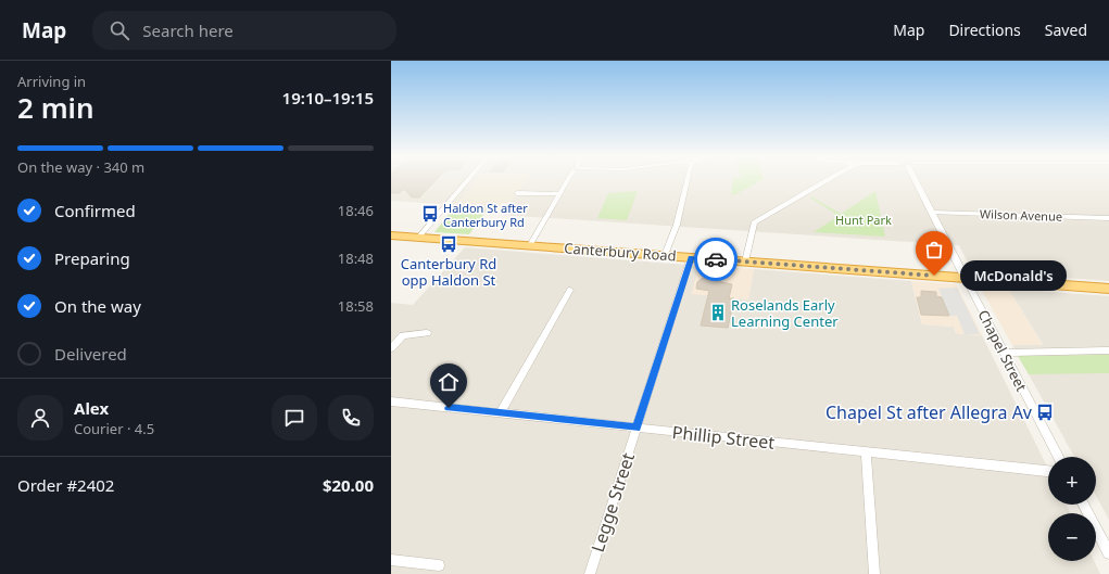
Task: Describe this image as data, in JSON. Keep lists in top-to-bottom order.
{
  "streets": {
    "highway": ["Canterbury Road"],
    "street": [
      "Wilson Avenue",
      "Chapel Street",
      "Phillip Street",
      "Legge Street"
    ]
  },
  "crossings": [
    ["Wilson Avenue", "Chapel Street"],
    ["Canterbury Road", "Chapel Street"],
    ["Canterbury Road", "Legge Street"],
    ["Phillip Street", "Legge Street"]
  ],
  "parks": ["Hunt Park"],
  "places": {
    "bus stop": ["Haldon St after Canterbury Rd", "Canterbury Rd opp Haldon St", "Chapel St after Allegra Av"],
    "other": ["McDonald's"],
    "building": ["Roselands Early Learning Center"]
  },
  "page": {
    "header": "Map",
    "search": "Search here",
    "nav": ["Map", "Directions", "Saved"],
    "heading": ["2 min", "Arriving in", "19:10–19:15"],
    "panel": [
      "Alex",
      "Courier · 4.5",
      "Order #2402",
      "$20.00"
    ],
    "bar": "On the way · 340 m",
    "list": [
      ["Confirmed", "18:46"],
      ["Preparing", "18:48"],
      ["On the way", "18:58"],
      "Delivered"
    ],
    "bubble": "McDonald's",
    "map_buttons": ["+", "−"]
  }
}
